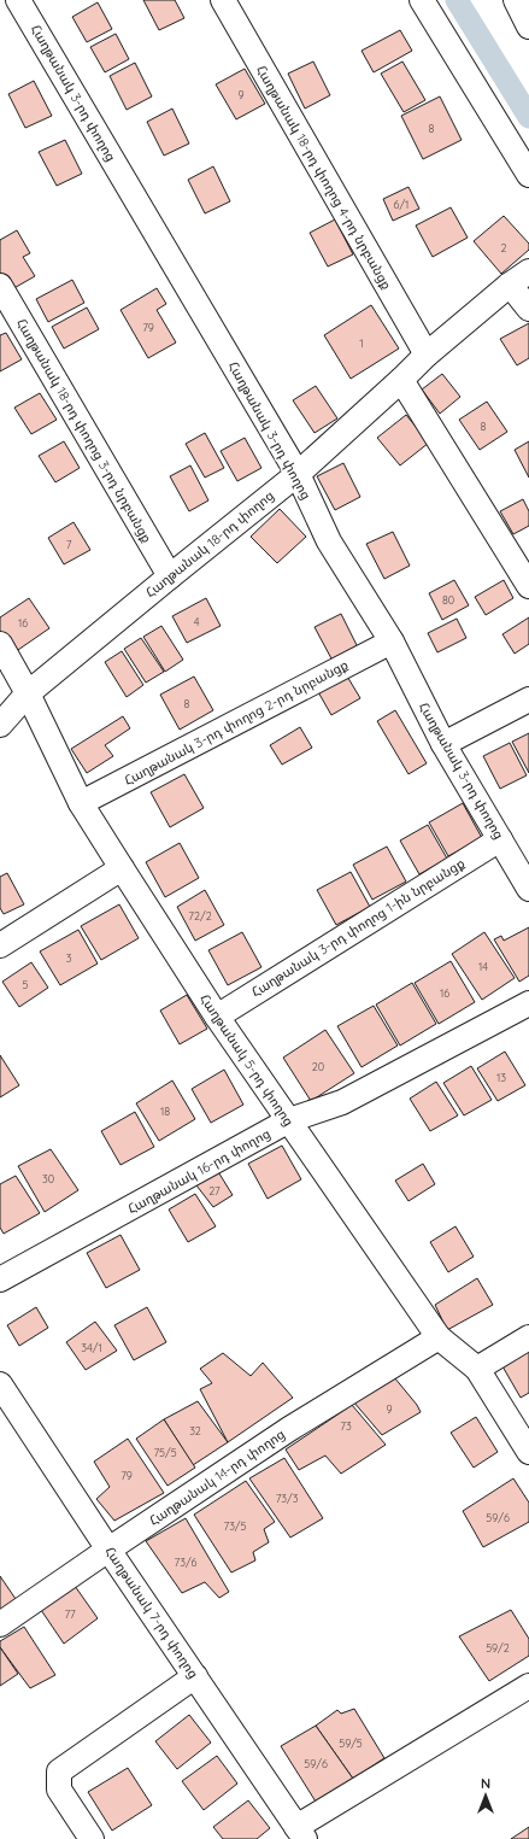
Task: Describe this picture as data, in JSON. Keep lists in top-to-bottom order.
{
  "streets": {
    "street": [
      "Հաղթանակ 3-րդ փողոց",
      "Հաղթանակ 18-րդ փողոց 4-րդ նրբանցք",
      "Հաղթանակ 18-րդ փողոց 3-րդ նրբանցք",
      "Հաղթանակ 18-րդ փողոց",
      "Հաղթանակ 3-րդ փողոց 2-րդ նրբանցք",
      "Հաղթանակ 3-րդ փողոց 1-ին նրբանցք",
      "Հաղթանակ 5-րդ փողոց",
      "Հաղթանակ 16-րդ փողոց",
      "Հաղթանակ 14-րդ փողոց",
      "Հաղթանակ 7-րդ փողոց"
    ]
  },
  "crossings": [
    ["Հաղթանակ 3-րդ փողոց", "Հաղթանակ 18-րդ փողոց"],
    ["Հաղթանակ 3-րդ փողոց", "Հաղթանակ 3-րդ փողոց 2-րդ նրբանցք"],
    ["Հաղթանակ 3-րդ փողոց", "Հաղթանակ 3-րդ փողոց 1-ին նրբանցք"],
    ["Հաղթանակ 18-րդ փողոց 4-րդ նրբանցք", "Հաղթանակ 18-րդ փողոց"],
    ["Հաղթանակ 18-րդ փողոց 3-րդ նրբանցք", "Հաղթանակ 18-րդ փողոց"],
    ["Հաղթանակ 18-րդ փողոց", "Հաղթանակ 5-րդ փողոց"],
    ["Հաղթանակ 3-րդ փողոց 2-րդ նրբանցք", "Հաղթանակ 5-րդ փողոց"],
    ["Հաղթանակ 3-րդ փողոց 1-ին նրբանցք", "Հաղթանակ 5-րդ փողոց"],
    ["Հաղթանակ 5-րդ փողոց", "Հաղթանակ 16-րդ փողոց"],
    ["Հաղթանակ 5-րդ փողոց", "Հաղթանակ 14-րդ փողոց"],
    ["Հաղթանակ 14-րդ փողոց", "Հաղթանակ 7-րդ փողոց"]
  ],
  "house_numbers": [
    "9",
    "8",
    "6/1",
    "2",
    "79",
    "1",
    "8",
    "7",
    "80",
    "4",
    "16",
    "8",
    "72/2",
    "3",
    "14",
    "5",
    "16",
    "20",
    "13",
    "18",
    "30",
    "27",
    "34/1",
    "9",
    "73",
    "32",
    "75/5",
    "79",
    "73/3",
    "59/6",
    "73/5",
    "73/6",
    "77",
    "59/2",
    "59/5",
    "59/6"
  ],
  "north": "top"
}
